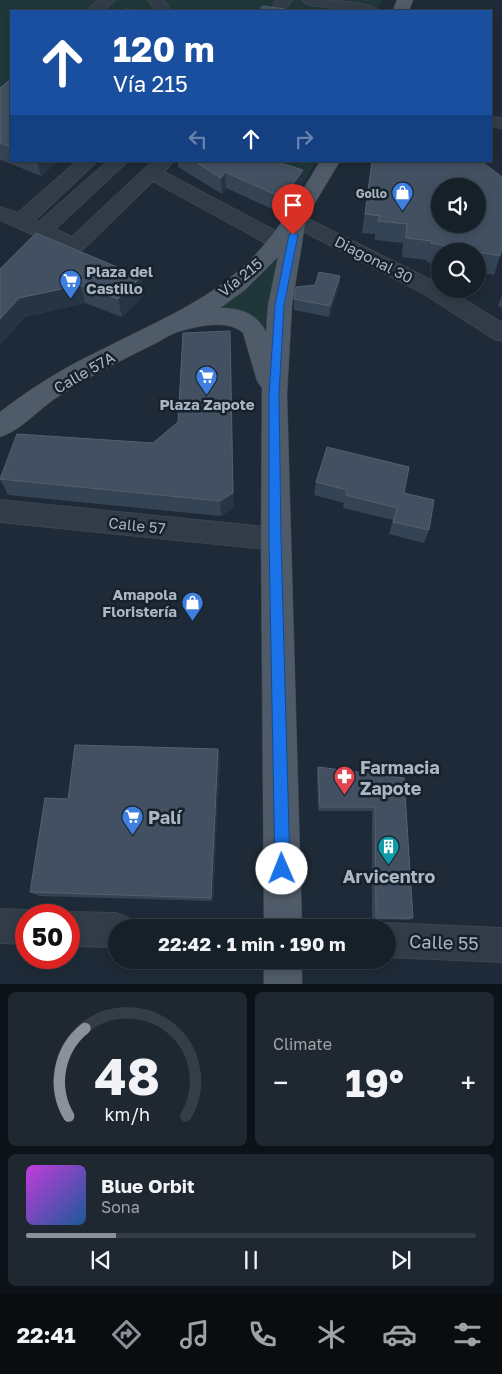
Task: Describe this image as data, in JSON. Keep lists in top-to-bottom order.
{
  "streets": {
    "main road": ["Vía 215", "Calle 57A"],
    "street": ["Diagonal 30", "Calle 57", "Calle 55"]
  },
  "crossings": [
    ["Diagonal 30", "Vía 215"],
    ["Vía 215", "Calle 57A"]
  ],
  "places": {
    "shop": ["Gollo", "Amapola Floristería"],
    "supermarket": ["Plaza del Castillo", "Plaza Zapote", "Palí"],
    "pharmacy": ["Farmacia Zapote"],
    "building": ["Arvicentro"]
  },
  "page": {
    "turn": ["120 m", "Vía 215"],
    "limit": "50",
    "trip": "22:42 · 1 min · 190 m",
    "tile": "Climate",
    "heat": ["−", "19°", "+"],
    "song": ["Blue Orbit", "Sona"],
    "tabs": "22:41",
    "gauge": ["48", "km/h"]
  }
}
